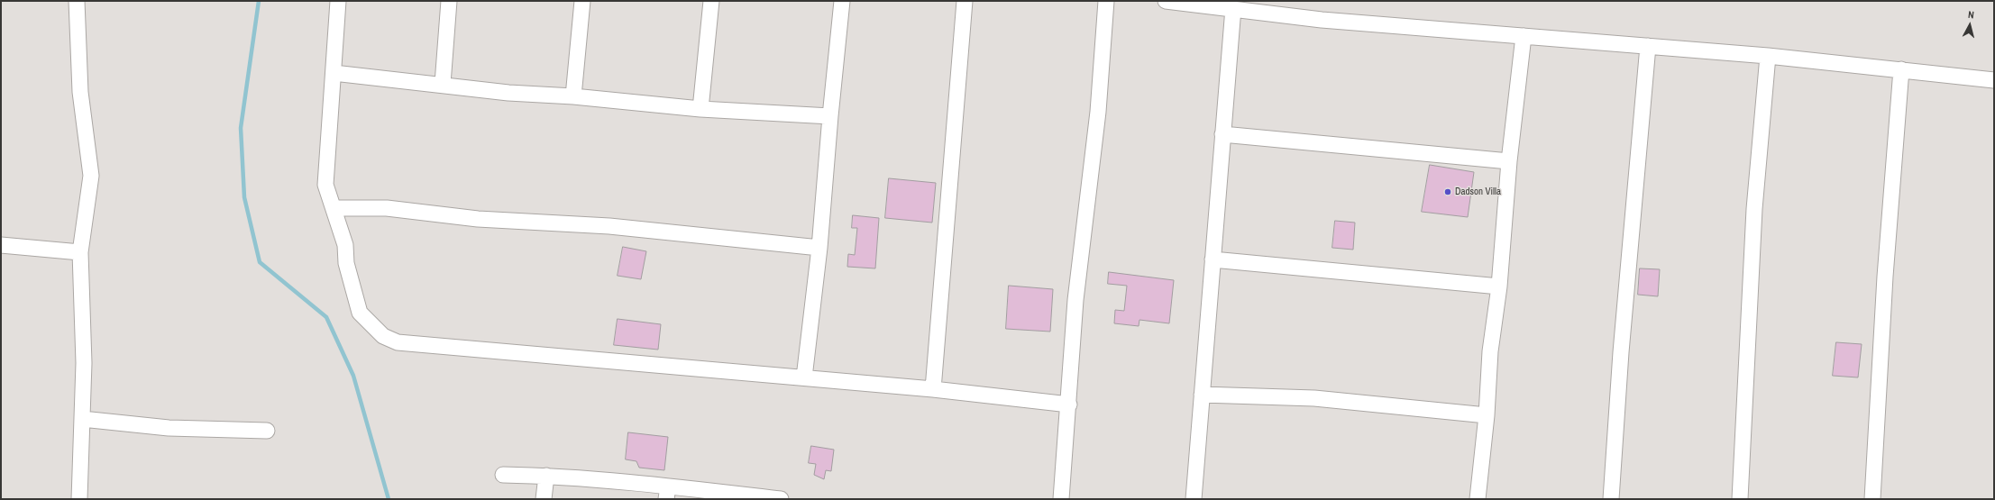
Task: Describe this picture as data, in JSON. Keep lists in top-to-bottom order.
{
  "places": ["Dadson Villa"],
  "north": "top"
}
